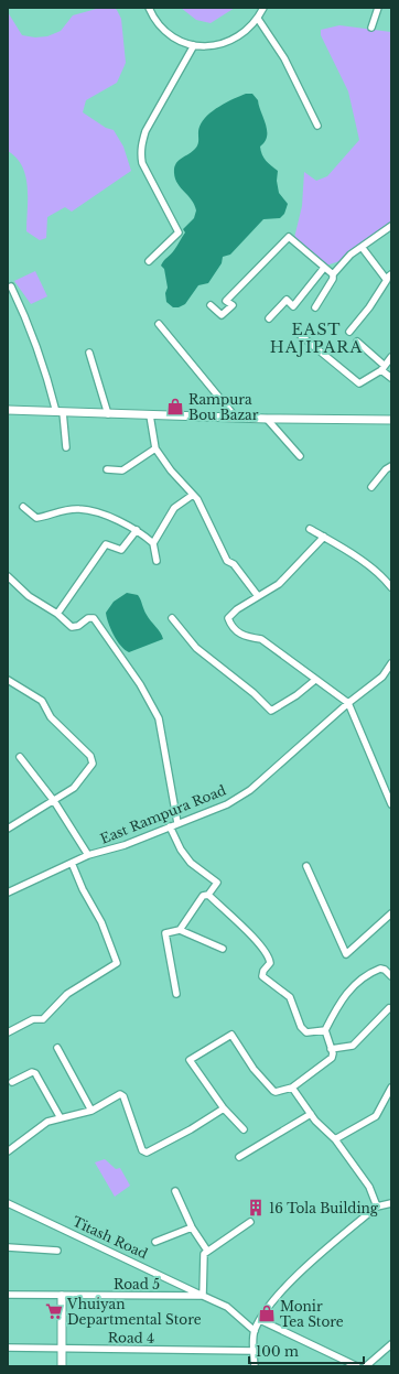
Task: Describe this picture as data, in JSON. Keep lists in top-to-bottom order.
{
  "streets": {
    "street": [
      "East Rampura Road",
      "Titash Road",
      "Road 5",
      "Road 4"
    ]
  },
  "crossings": [
    ["Titash Road", "Road 5"]
  ],
  "districts": ["EAST HAJIPARA"],
  "places": {
    "shop": ["Rampura Bou Bazar", "Monir Tea Store"],
    "building": ["16 Tola Building"],
    "supermarket": ["Vhuiyan Departmental Store"]
  },
  "scale_bar": "100 m"
}
